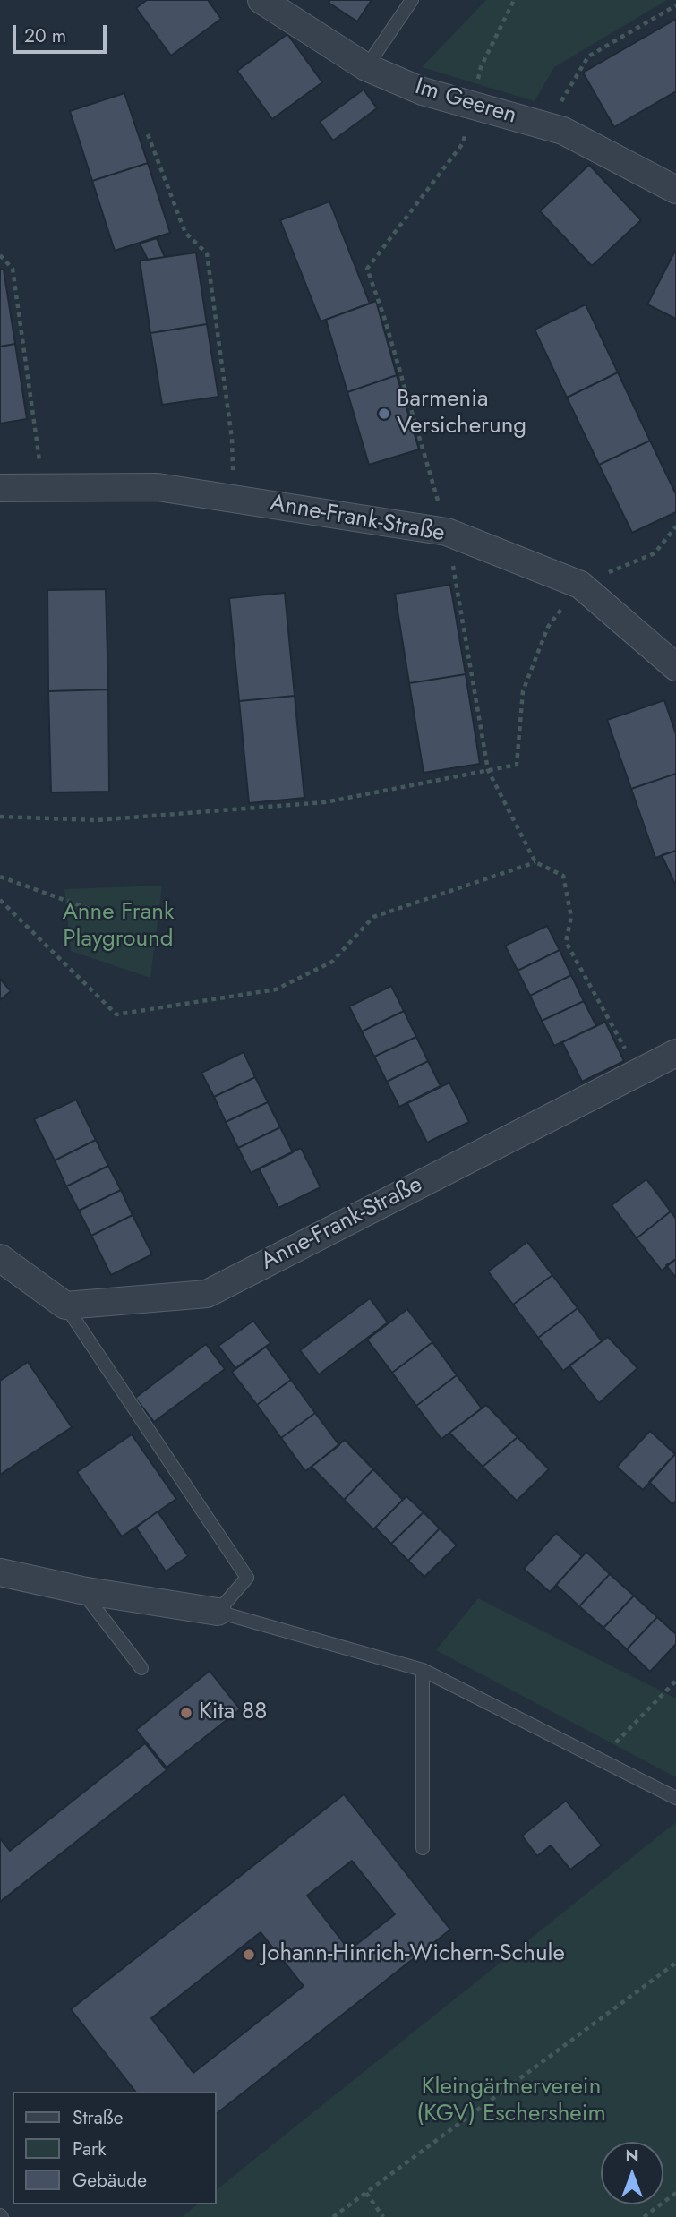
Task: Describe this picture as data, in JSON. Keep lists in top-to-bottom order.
{
  "streets": {
    "street": ["Im Geeren", "Anne-Frank-Straße"]
  },
  "parks": ["Anne Frank Playground", "Kleingärtnerverein (KGV) Eschersheim"],
  "places": ["Barmenia Versicherung", "Kita 88", "Johann-Hinrich-Wichern-Schule"],
  "legend": ["Straße", "Park", "Gebäude"],
  "scale_bar": "20 m",
  "north": "top"
}
